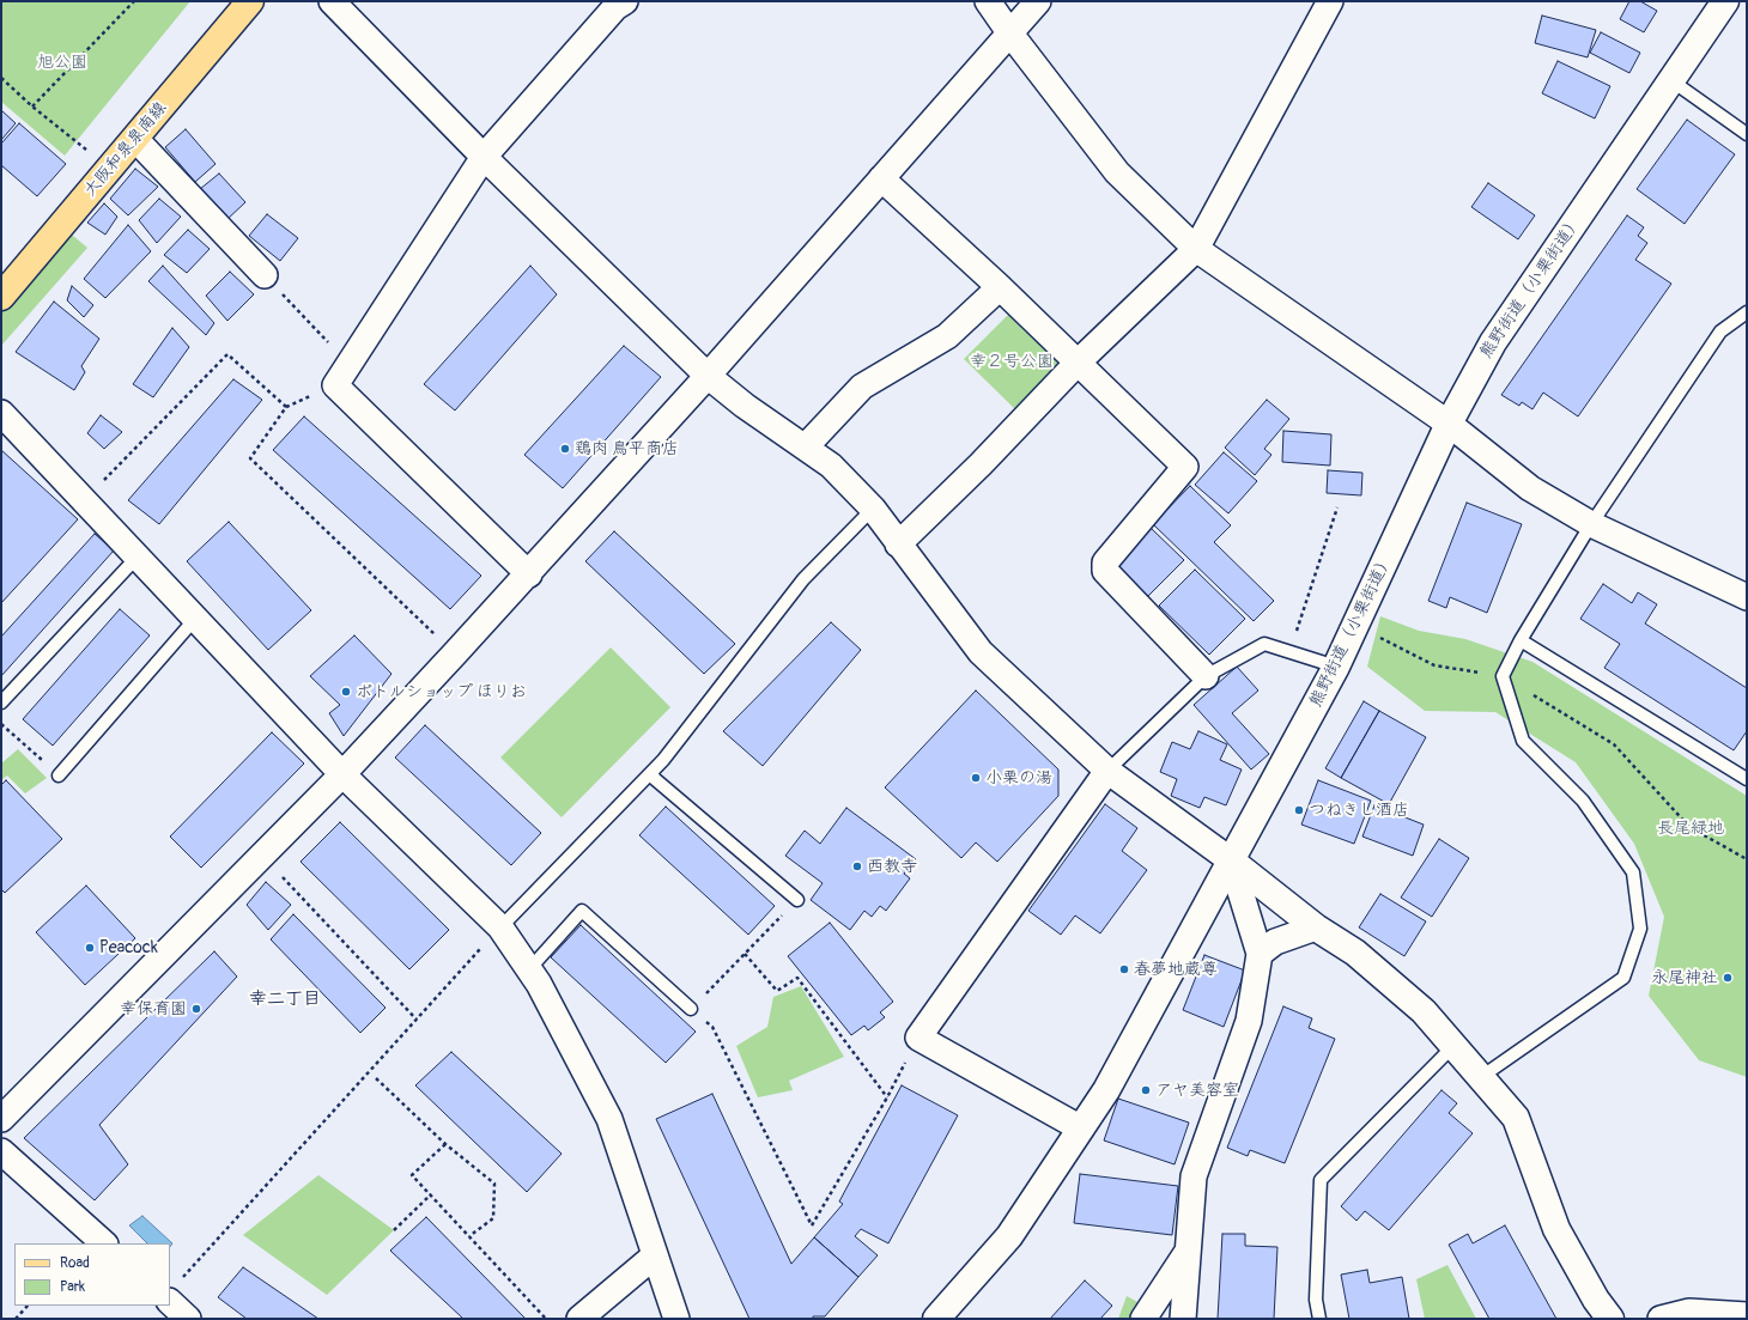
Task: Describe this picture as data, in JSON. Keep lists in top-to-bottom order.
{
  "streets": {
    "main road": ["大阪和泉泉南線"],
    "street": ["熊野街道（小栗街道）"]
  },
  "districts": ["幸二丁目"],
  "parks": ["旭公園", "幸２号公園", "長尾緑地"],
  "places": [
    "鶏肉 鳥平商店",
    "ボトルショップ ほりお",
    "小栗の湯",
    "つねきし酒店",
    "西教寺",
    "Peacock",
    "春夢地蔵尊",
    "永尾神社",
    "幸保育園",
    "アヤ美容室"
  ],
  "legend": ["Road", "Park"]
}
